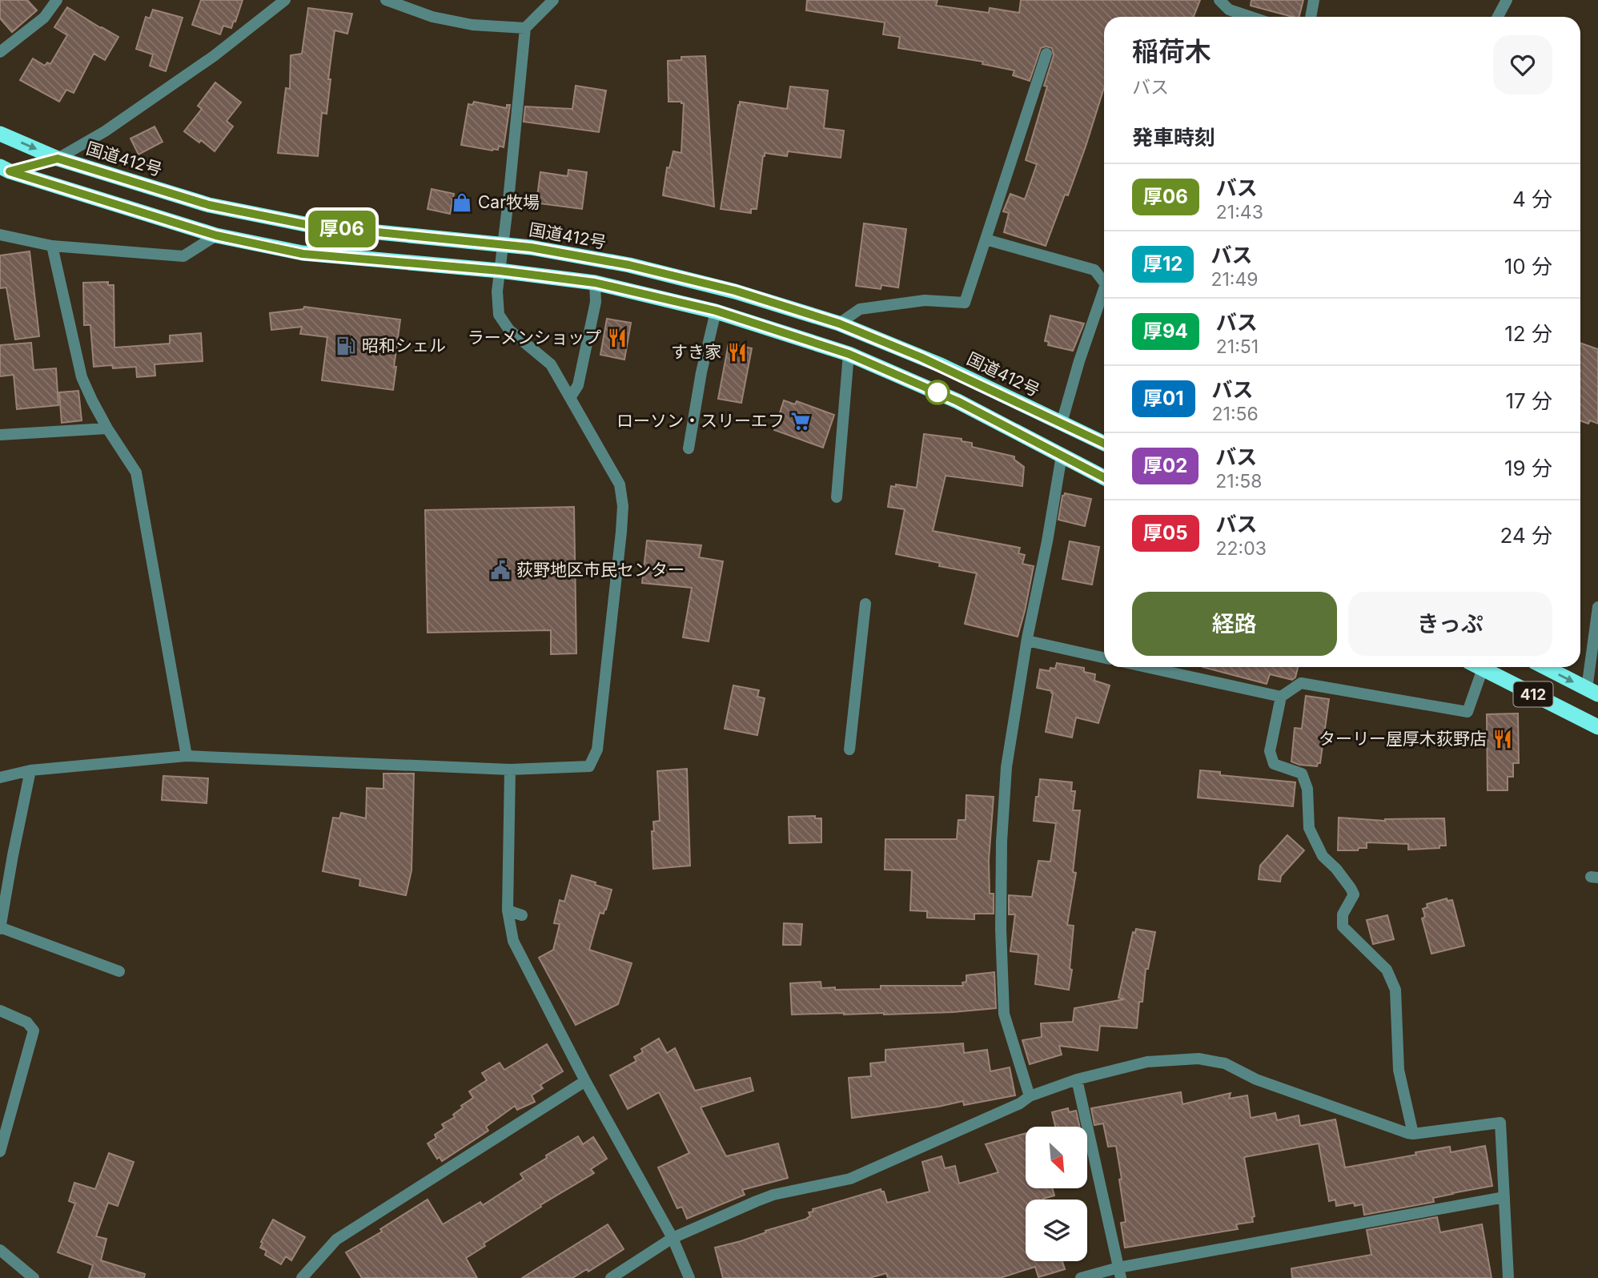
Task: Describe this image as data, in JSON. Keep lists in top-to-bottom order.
{
  "streets": {
    "highway": ["国道412号", "412"]
  },
  "places": {
    "shop": ["Car牧場"],
    "restaurant": ["ラーメンショップ", "すき家", "ターリー屋厚木荻野店"],
    "fuel station": ["昭和シェル"],
    "supermarket": ["ローソン・スリーエフ"],
    "public building": ["荻野地区市民センター"]
  },
  "lines": ["bus line 厚06"],
  "north": "bottom right",
  "page": {
    "on_map": "厚06",
    "heading": [
      ["稲荷木", "バス"],
      "発車時刻"
    ],
    "list": [
      {
        "mark": "厚06",
        "name": "バス",
        "note": "21:43",
        "value": "4 分"
      },
      {
        "mark": "厚12",
        "name": "バス",
        "note": "21:49",
        "value": "10 分"
      },
      {
        "mark": "厚94",
        "name": "バス",
        "note": "21:51",
        "value": "12 分"
      },
      {
        "mark": "厚01",
        "name": "バス",
        "note": "21:56",
        "value": "17 分"
      },
      {
        "mark": "厚02",
        "name": "バス",
        "note": "21:58",
        "value": "19 分"
      },
      {
        "mark": "厚05",
        "name": "バス",
        "note": "22:03",
        "value": "24 分"
      }
    ],
    "buttons": ["経路", "きっぷ"]
  }
}
